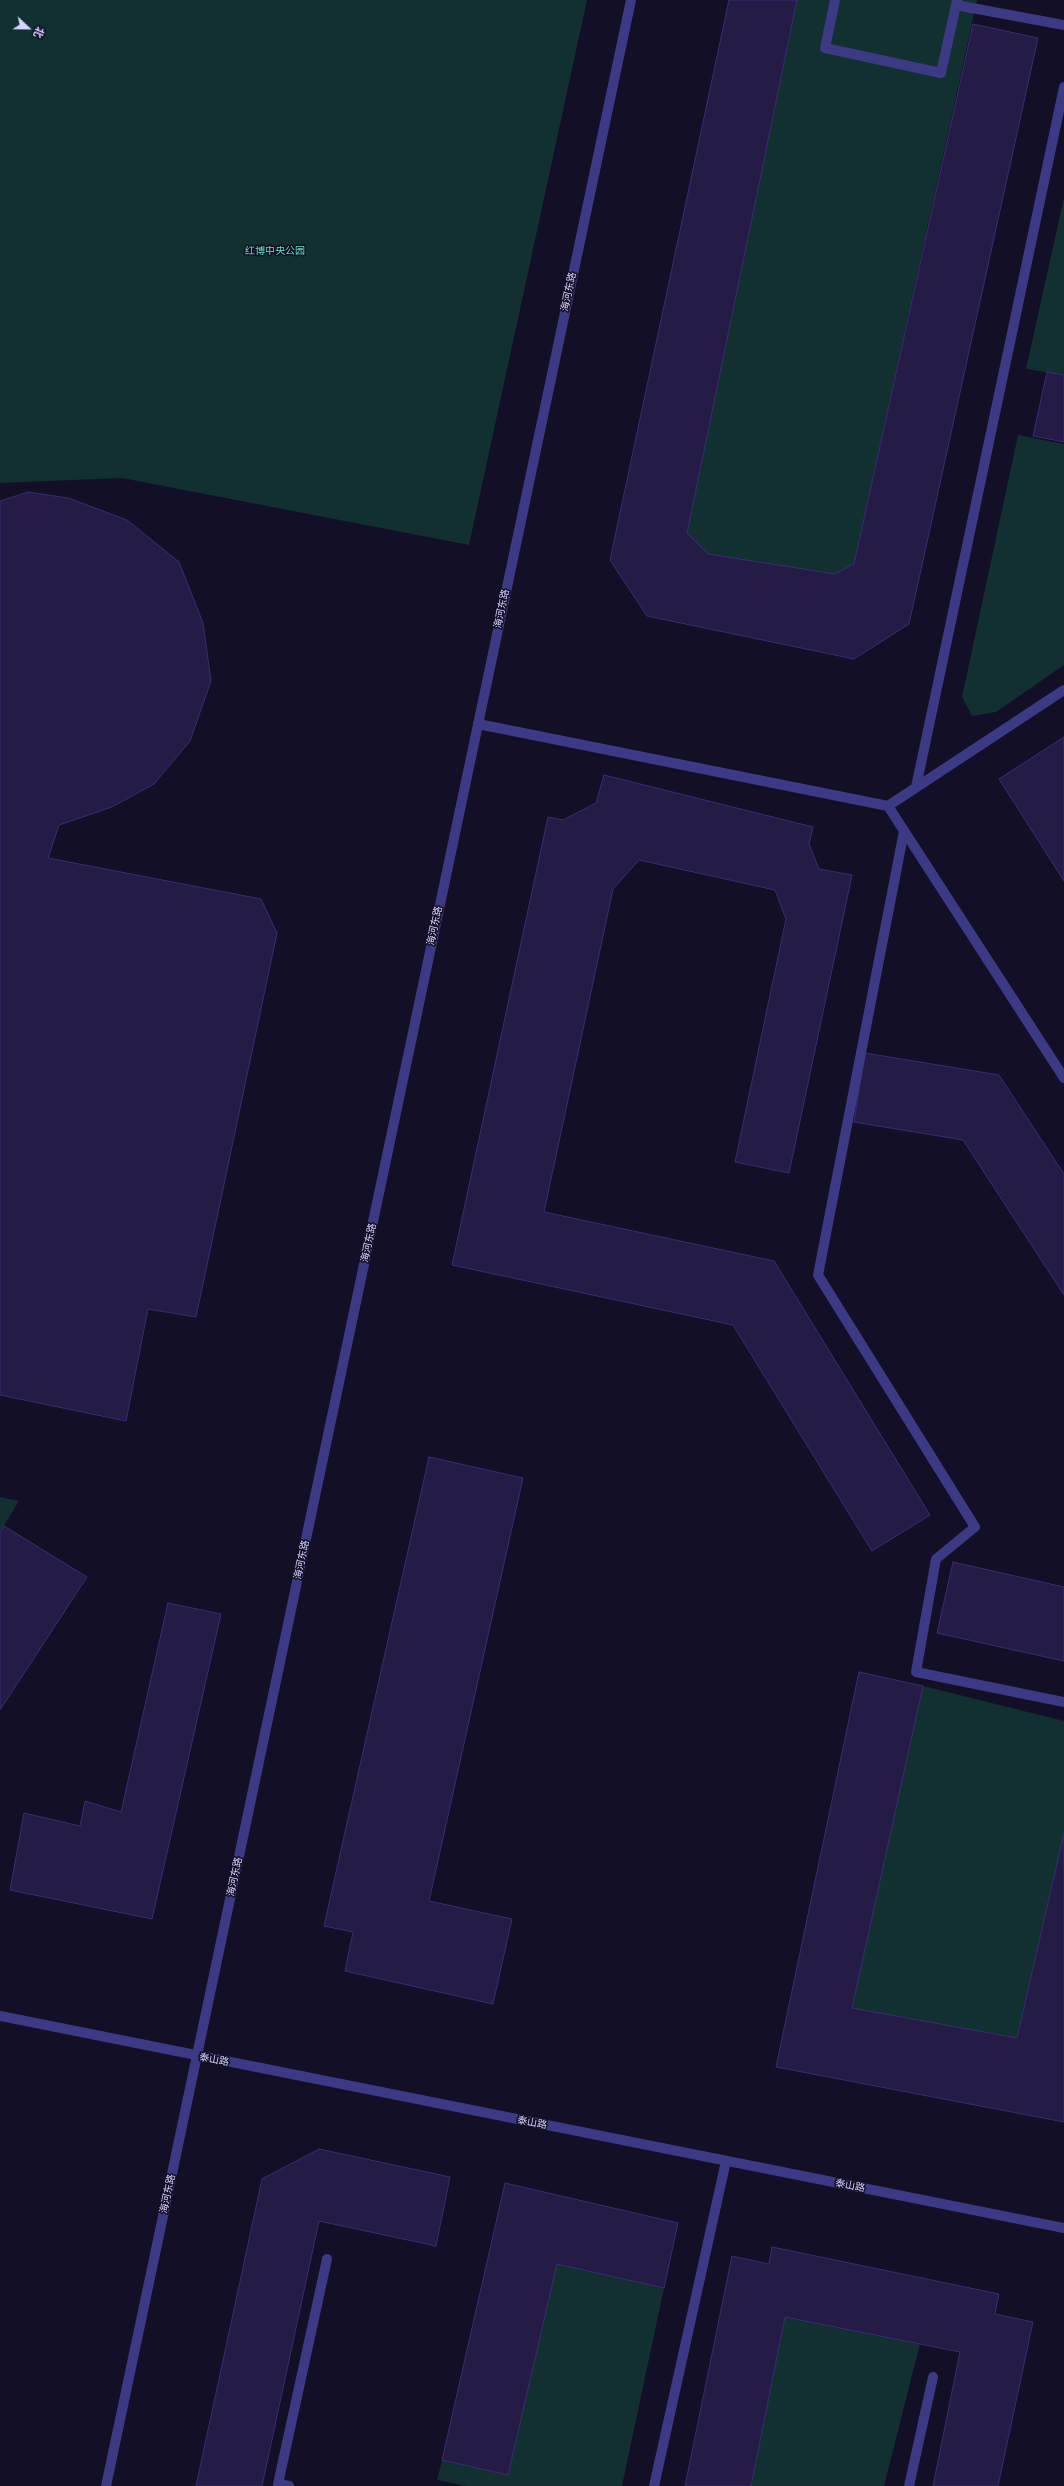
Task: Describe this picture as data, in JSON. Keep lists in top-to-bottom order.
{
  "streets": {
    "street": ["海河东路", "泰山路"]
  },
  "crossings": [
    ["海河东路", "泰山路"]
  ],
  "parks": ["红博中央公园"],
  "north": "right"
}
